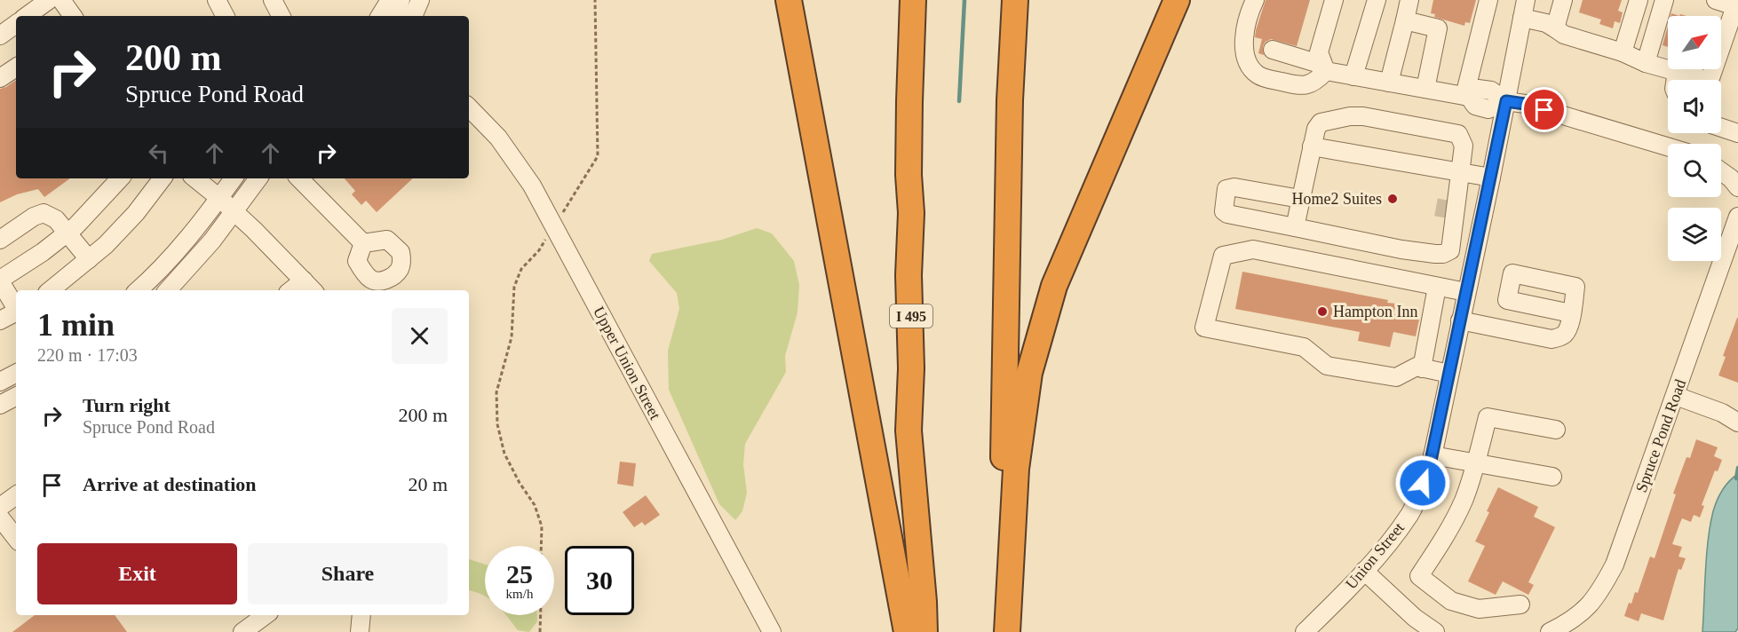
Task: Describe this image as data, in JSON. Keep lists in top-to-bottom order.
{
  "streets": {
    "highway": ["I 495"],
    "street": ["Upper Union Street", "Spruce Pond Road", "Union Street"]
  },
  "places": ["Home2 Suites", "Hampton Inn"],
  "north": "top right",
  "page": {
    "turn": ["200 m", "Spruce Pond Road"],
    "heading": ["1 min", "220 m · 17:03"],
    "list": [
      {
        "name": "Turn right",
        "note": "Spruce Pond Road",
        "value": "200 m"
      },
      {
        "name": "Arrive at destination",
        "value": "20 m"
      }
    ],
    "buttons": ["Exit", "Share"],
    "speed": "25 km/h",
    "limit": "30"
  }
}
